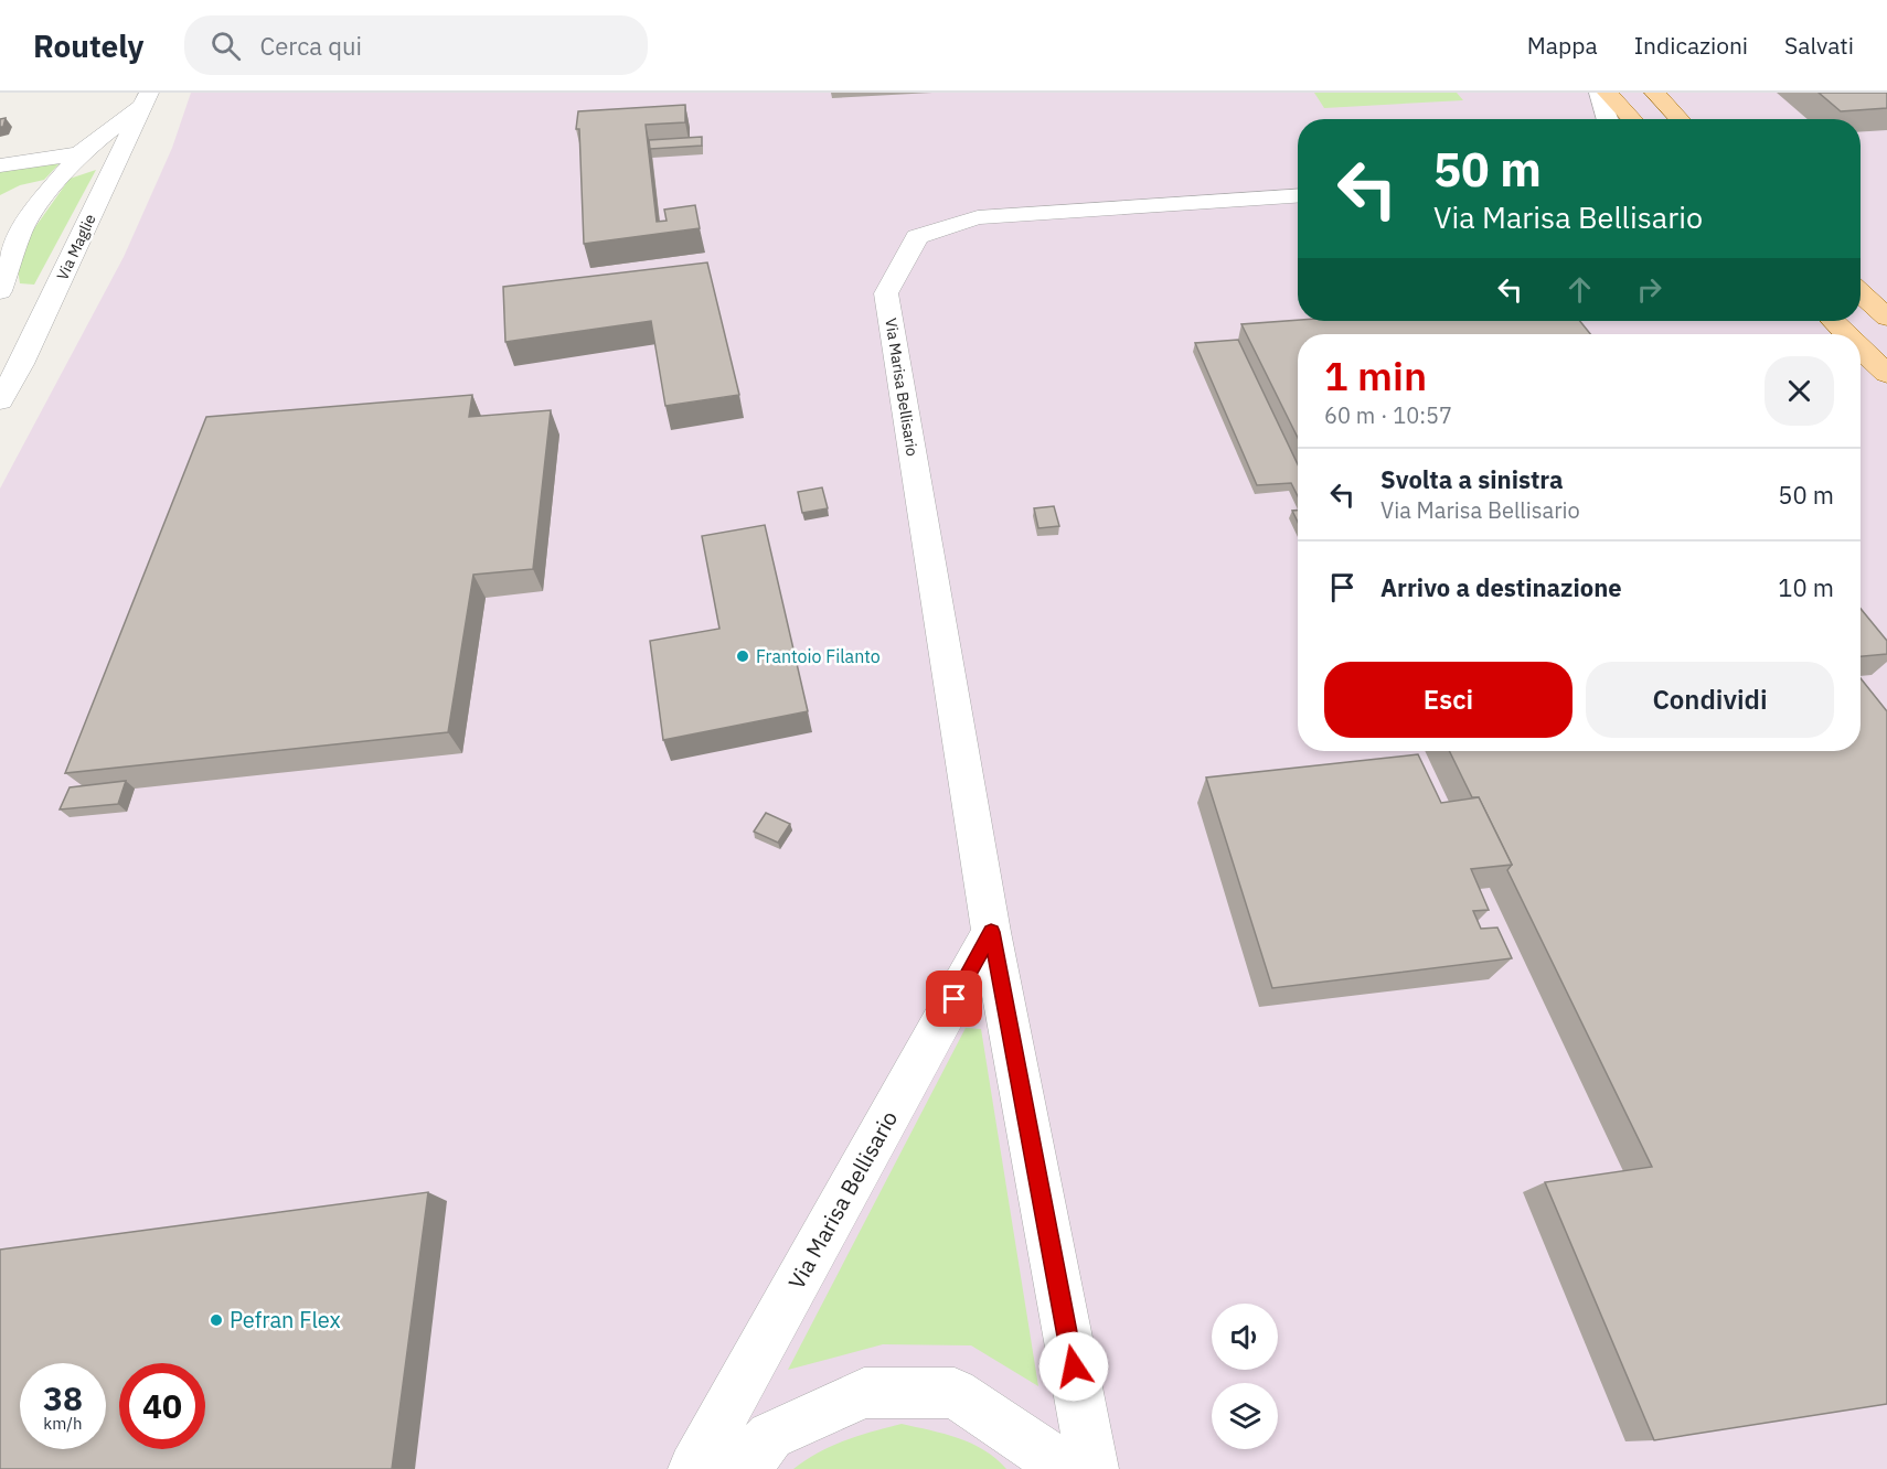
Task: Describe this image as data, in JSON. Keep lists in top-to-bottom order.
{
  "streets": {
    "street": ["Via Maglie", "Via Marisa Bellisario"]
  },
  "places": ["Frantoio Filanto", "Pefran Flex"],
  "page": {
    "header": "Routely",
    "search": "Cerca qui",
    "nav": ["Mappa", "Indicazioni", "Salvati"],
    "turn": ["50 m", "Via Marisa Bellisario"],
    "heading": ["1 min", "60 m · 10:57"],
    "list": [
      {
        "name": "Svolta a sinistra",
        "note": "Via Marisa Bellisario",
        "value": "50 m"
      },
      {
        "name": "Arrivo a destinazione",
        "value": "10 m"
      }
    ],
    "buttons": ["Esci", "Condividi"],
    "speed": "38 km/h",
    "limit": "40"
  }
}
